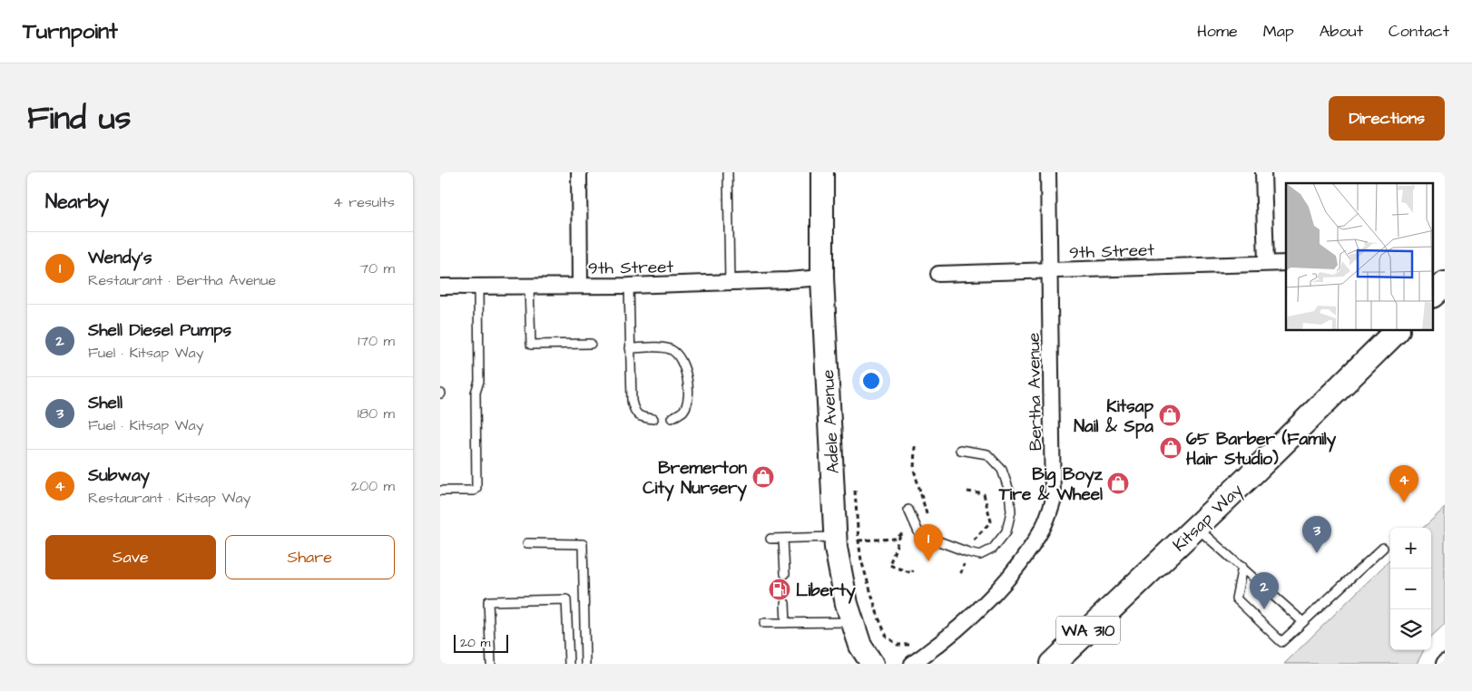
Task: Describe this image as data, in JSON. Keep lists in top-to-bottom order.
{
  "streets": {
    "main road": ["Adele Avenue", "Kitsap Way", "WA 310"],
    "street": ["9th Street", "Bertha Avenue"]
  },
  "crossings": [
    ["9th Street", "Bertha Avenue"],
    ["9th Street", "Adele Avenue"]
  ],
  "places": {
    "shop": [
      "Kitsap Nail & Spa",
      "65 Barber (Family Hair Studio)",
      "Bremerton City Nursery",
      "Big Boyz Tire & Wheel"
    ],
    "fuel station": ["Liberty"]
  },
  "scale_bar": "20 m",
  "page": {
    "header": "Turnpoint",
    "nav": [
      "Home",
      "Map",
      "About",
      "Contact"
    ],
    "title": "Find us",
    "buttons": [
      "Directions",
      ["Save", "Share"]
    ],
    "heading": ["Nearby", "4 results"],
    "list": [
      {
        "mark": "1",
        "name": "Wendy's",
        "note": "Restaurant · Bertha Avenue",
        "value": "70 m"
      },
      {
        "mark": "2",
        "name": "Shell Diesel Pumps",
        "note": "Fuel · Kitsap Way",
        "value": "170 m"
      },
      {
        "mark": "3",
        "name": "Shell",
        "note": "Fuel · Kitsap Way",
        "value": "180 m"
      },
      {
        "mark": "4",
        "name": "Subway",
        "note": "Restaurant · Kitsap Way",
        "value": "200 m"
      }
    ],
    "pins": [
      "4",
      "3",
      "1",
      "2"
    ],
    "map_buttons": ["+", "−"],
    "scale": "20 m"
  }
}
